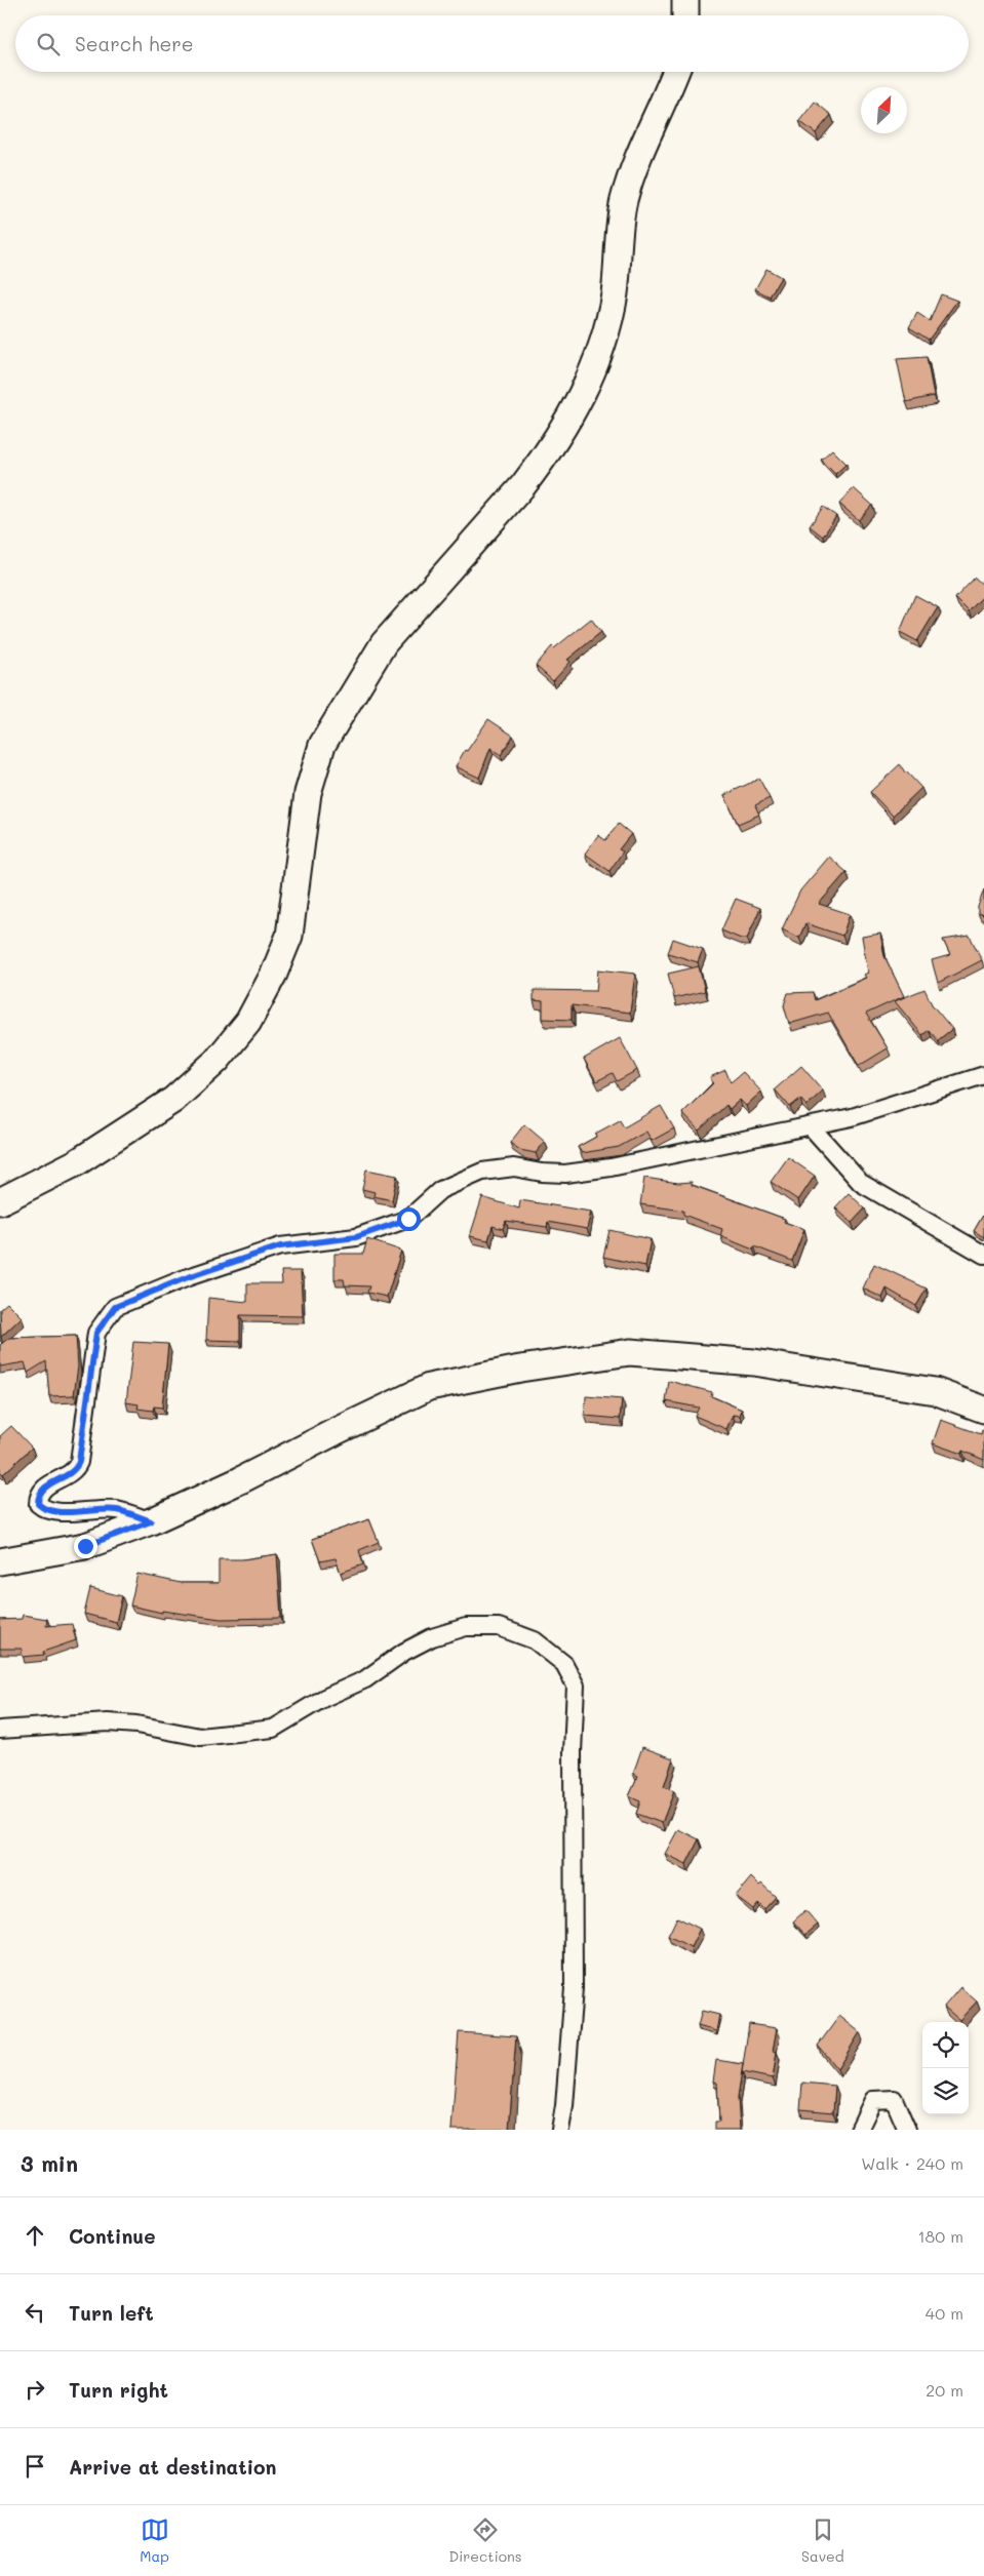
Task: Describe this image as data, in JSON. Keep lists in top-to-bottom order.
{
  "north": "top right",
  "page": {
    "search": "Search here",
    "heading": ["3 min", "Walk · 240 m"],
    "list": [
      ["Continue", "180 m"],
      ["Turn left", "40 m"],
      ["Turn right", "20 m"],
      "Arrive at destination"
    ],
    "nav": ["Map", "Directions", "Saved"]
  }
}
